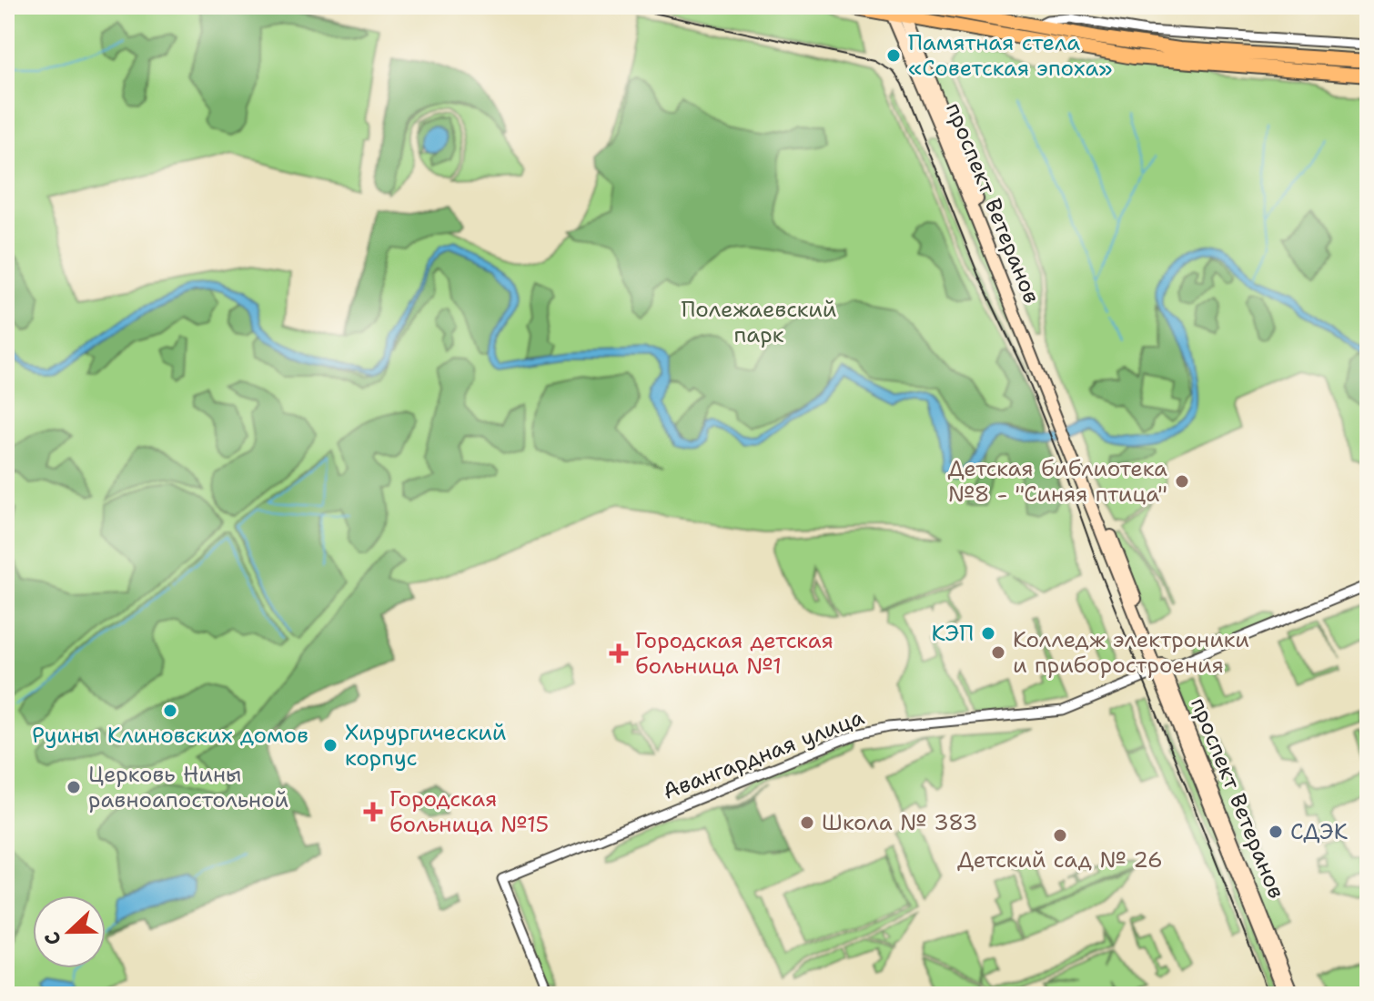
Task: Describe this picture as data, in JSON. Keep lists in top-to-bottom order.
{
  "streets": {
    "main road": ["проспект Ветеранов"],
    "street": ["Авангардная улица"]
  },
  "crossings": [
    ["проспект Ветеранов", "Авангардная улица"]
  ],
  "parks": ["Полежаевский парк"],
  "places": {
    "other": [
      "Памятная стела «Советская эпоха»",
      "Детская библиотека №8 - \"Синяя птица\"",
      "КЭП",
      "Колледж электроники и приборостроения",
      "Руины Клиновских домов",
      "Хирургический корпус",
      "Церковь Нины равноапостольной",
      "Школа № 383",
      "СДЭК",
      "Детский сад № 26"
    ],
    "health": ["Городская детская больница №1", "Городская больница №15"]
  },
  "north": "left"
}
